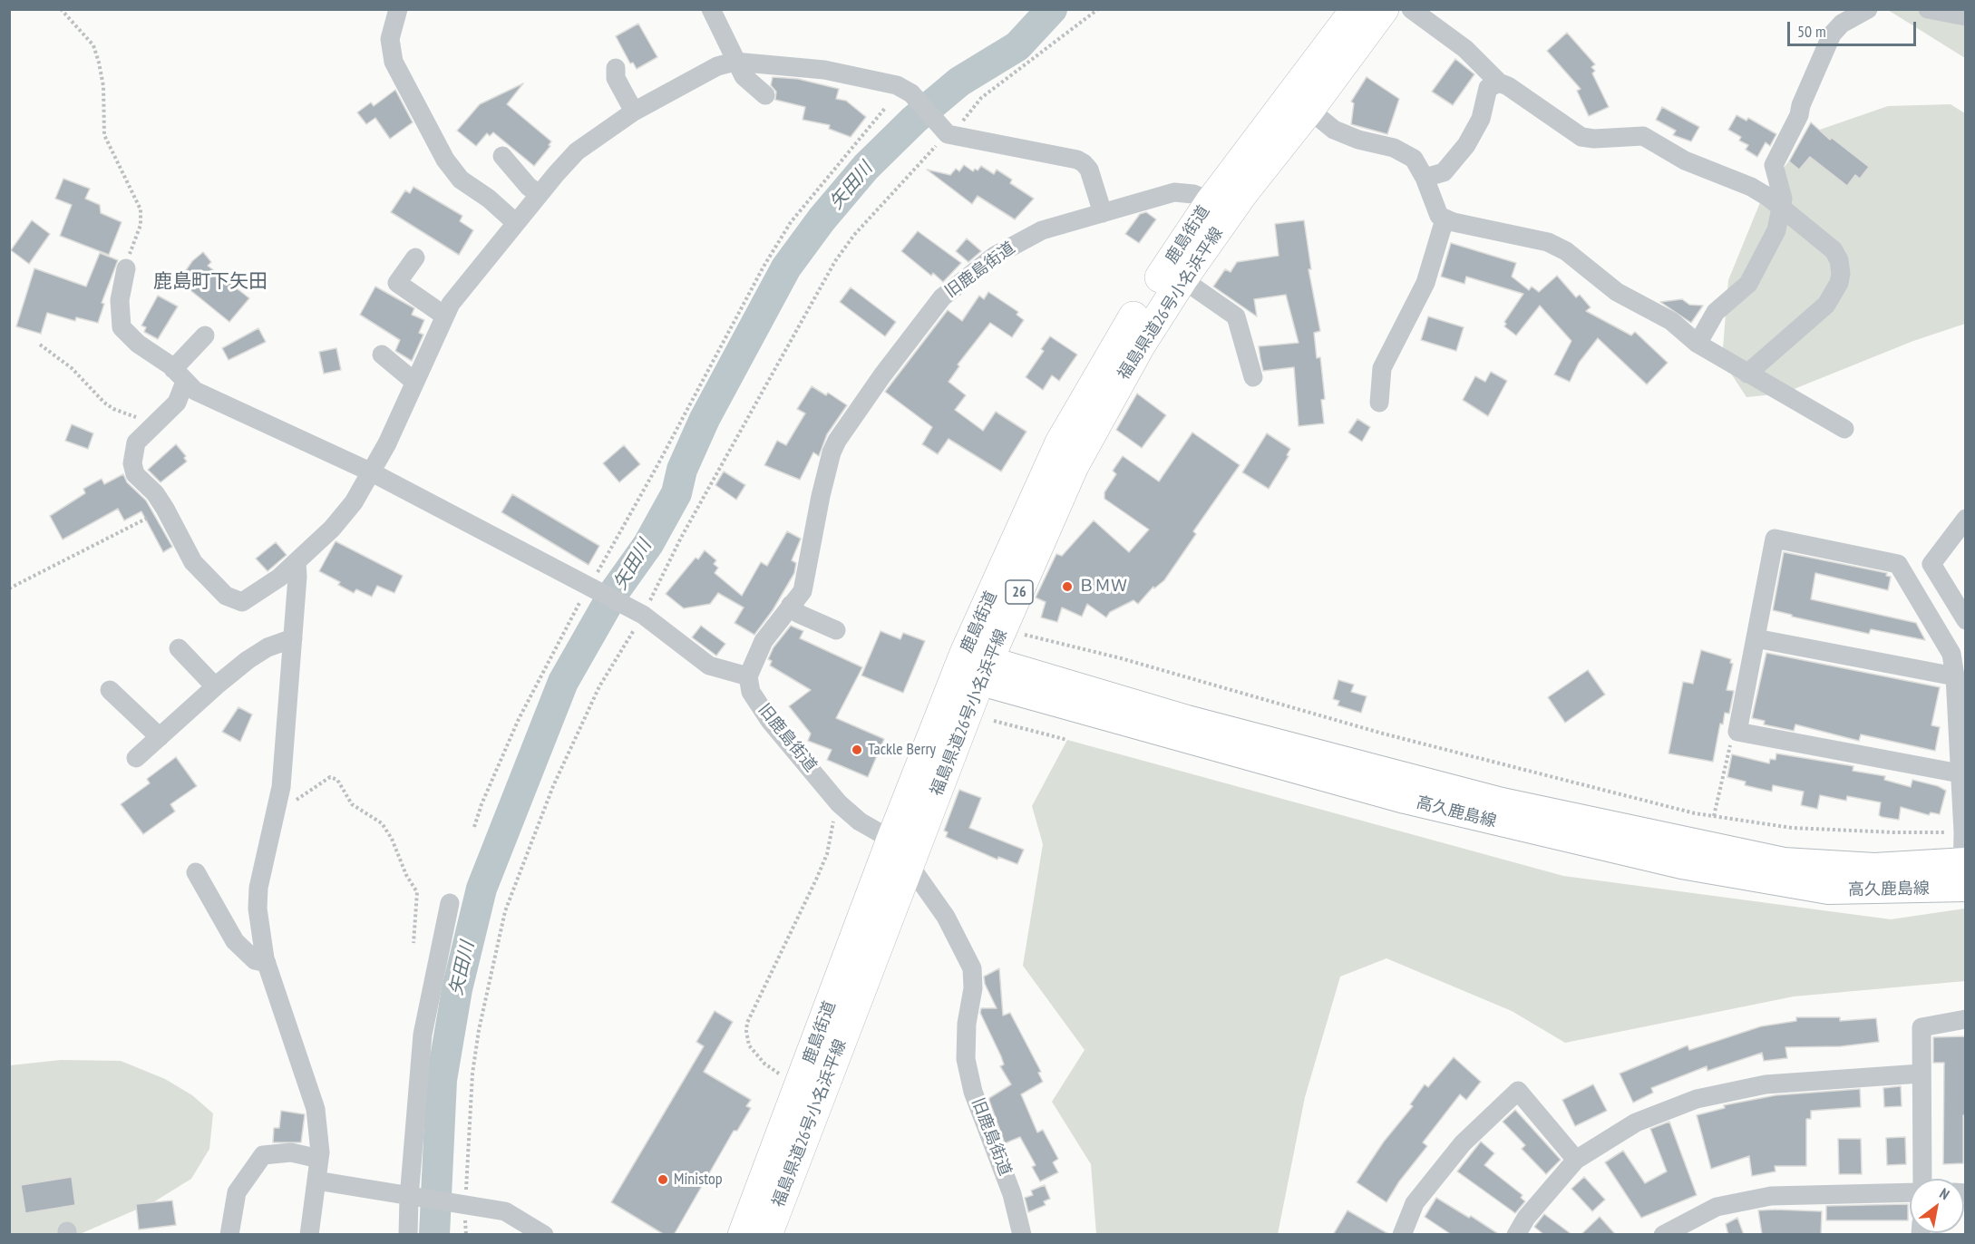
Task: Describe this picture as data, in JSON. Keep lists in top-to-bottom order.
{
  "streets": {
    "main road": [
      "鹿島街道",
      "福島県道26号小名浜平線",
      "26",
      "高久鹿島線"
    ],
    "street": ["旧鹿島街道"]
  },
  "crossings": [
    ["鹿島街道", "旧鹿島街道"],
    ["鹿島街道", "福島県道26号小名浜平線"],
    ["鹿島街道", "高久鹿島線"],
    ["旧鹿島街道", "福島県道26号小名浜平線"],
    ["福島県道26号小名浜平線", "高久鹿島線"]
  ],
  "districts": ["鹿島町下矢田"],
  "water": ["矢田川"],
  "places": ["ＢＭＷ", "Tackle Berry", "Ministop"],
  "scale_bar": "50 m",
  "north": "top right"
}
